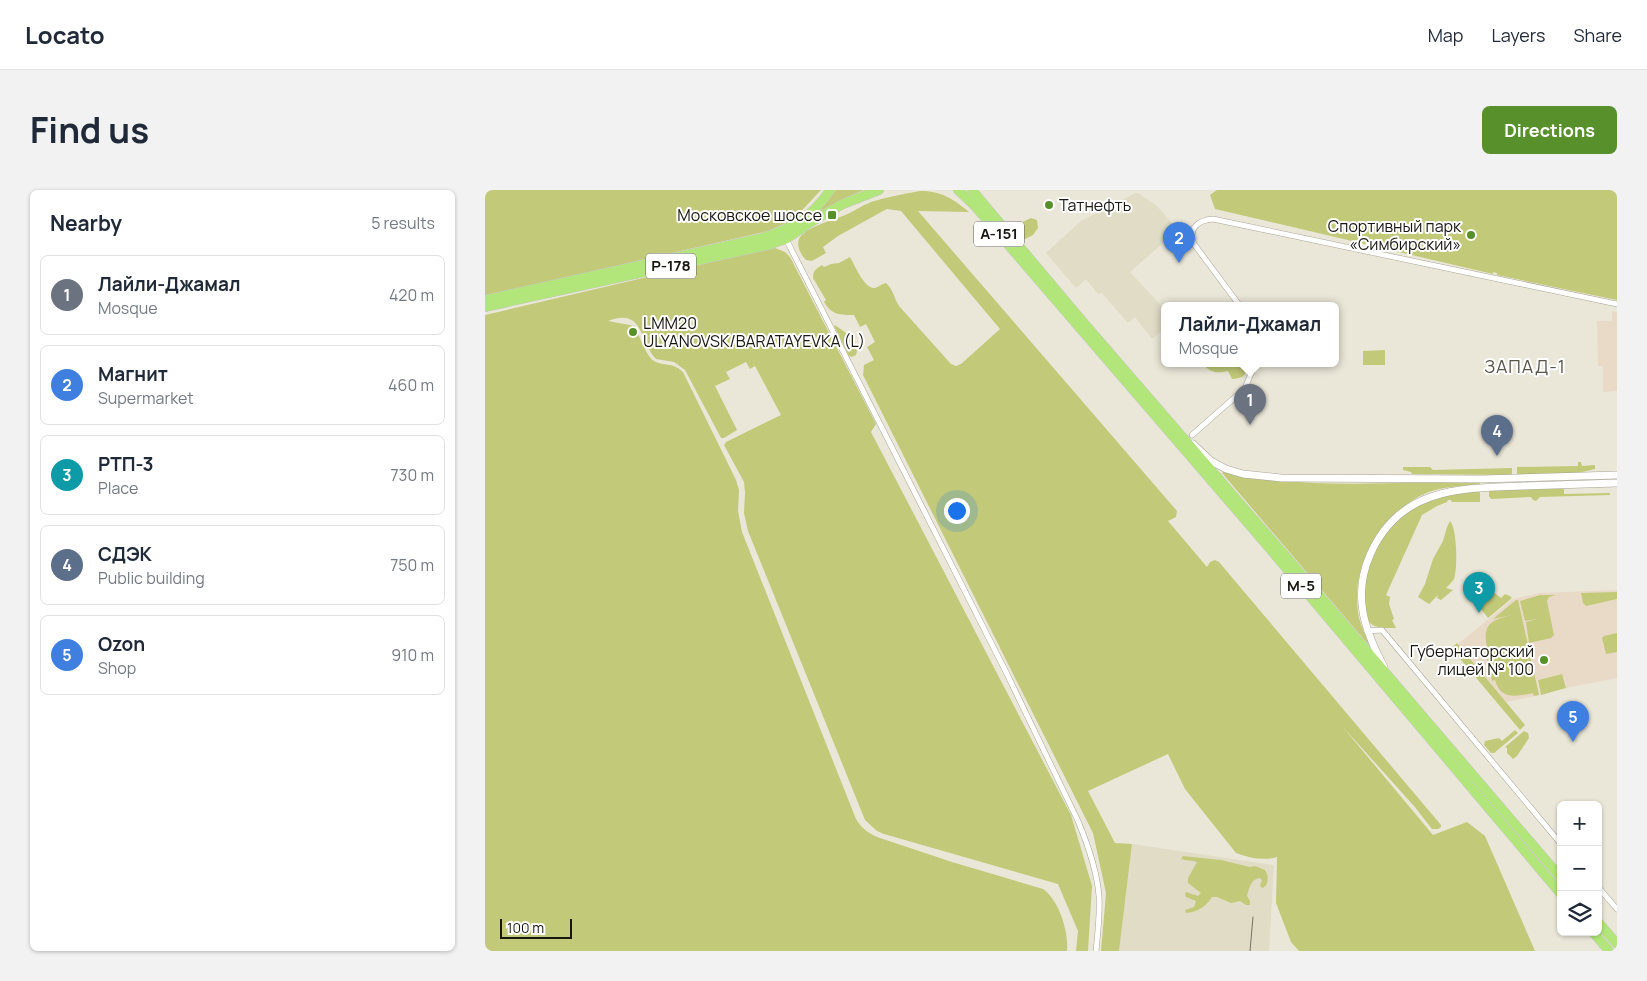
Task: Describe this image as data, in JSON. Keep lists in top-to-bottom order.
{
  "streets": {
    "highway": ["А-151", "Р-178", "М-5"]
  },
  "crossings": [
    ["А-151", "М-5"]
  ],
  "districts": ["ЗАПАД-1"],
  "places": {
    "other": [
      "Татнефть",
      "Спортивный парк «Симбирский»",
      "LMM20 ULYANOVSK/BARATAYEVKA (L)",
      "Губернаторский лицей № 100"
    ],
    "transit": ["Московское шоссе"]
  },
  "scale_bar": "100 m",
  "page": {
    "header": "Locato",
    "nav": ["Map", "Layers", "Share"],
    "title": "Find us",
    "buttons": "Directions",
    "heading": ["Nearby", "5 results"],
    "pins": [
      "2",
      "1",
      "4",
      "3",
      "5"
    ],
    "list": [
      {
        "mark": "1",
        "name": "Лайли-Джамал",
        "note": "Mosque",
        "value": "420 m"
      },
      {
        "mark": "2",
        "name": "Магнит",
        "note": "Supermarket",
        "value": "460 m"
      },
      {
        "mark": "3",
        "name": "РТП-3",
        "note": "Place",
        "value": "730 m"
      },
      {
        "mark": "4",
        "name": "СДЭК",
        "note": "Public building",
        "value": "750 m"
      },
      {
        "mark": "5",
        "name": "Ozon",
        "note": "Shop",
        "value": "910 m"
      }
    ],
    "popup": ["Лайли-Джамал", "Mosque"],
    "map_buttons": ["+", "−"],
    "scale": "100 m"
  }
}
